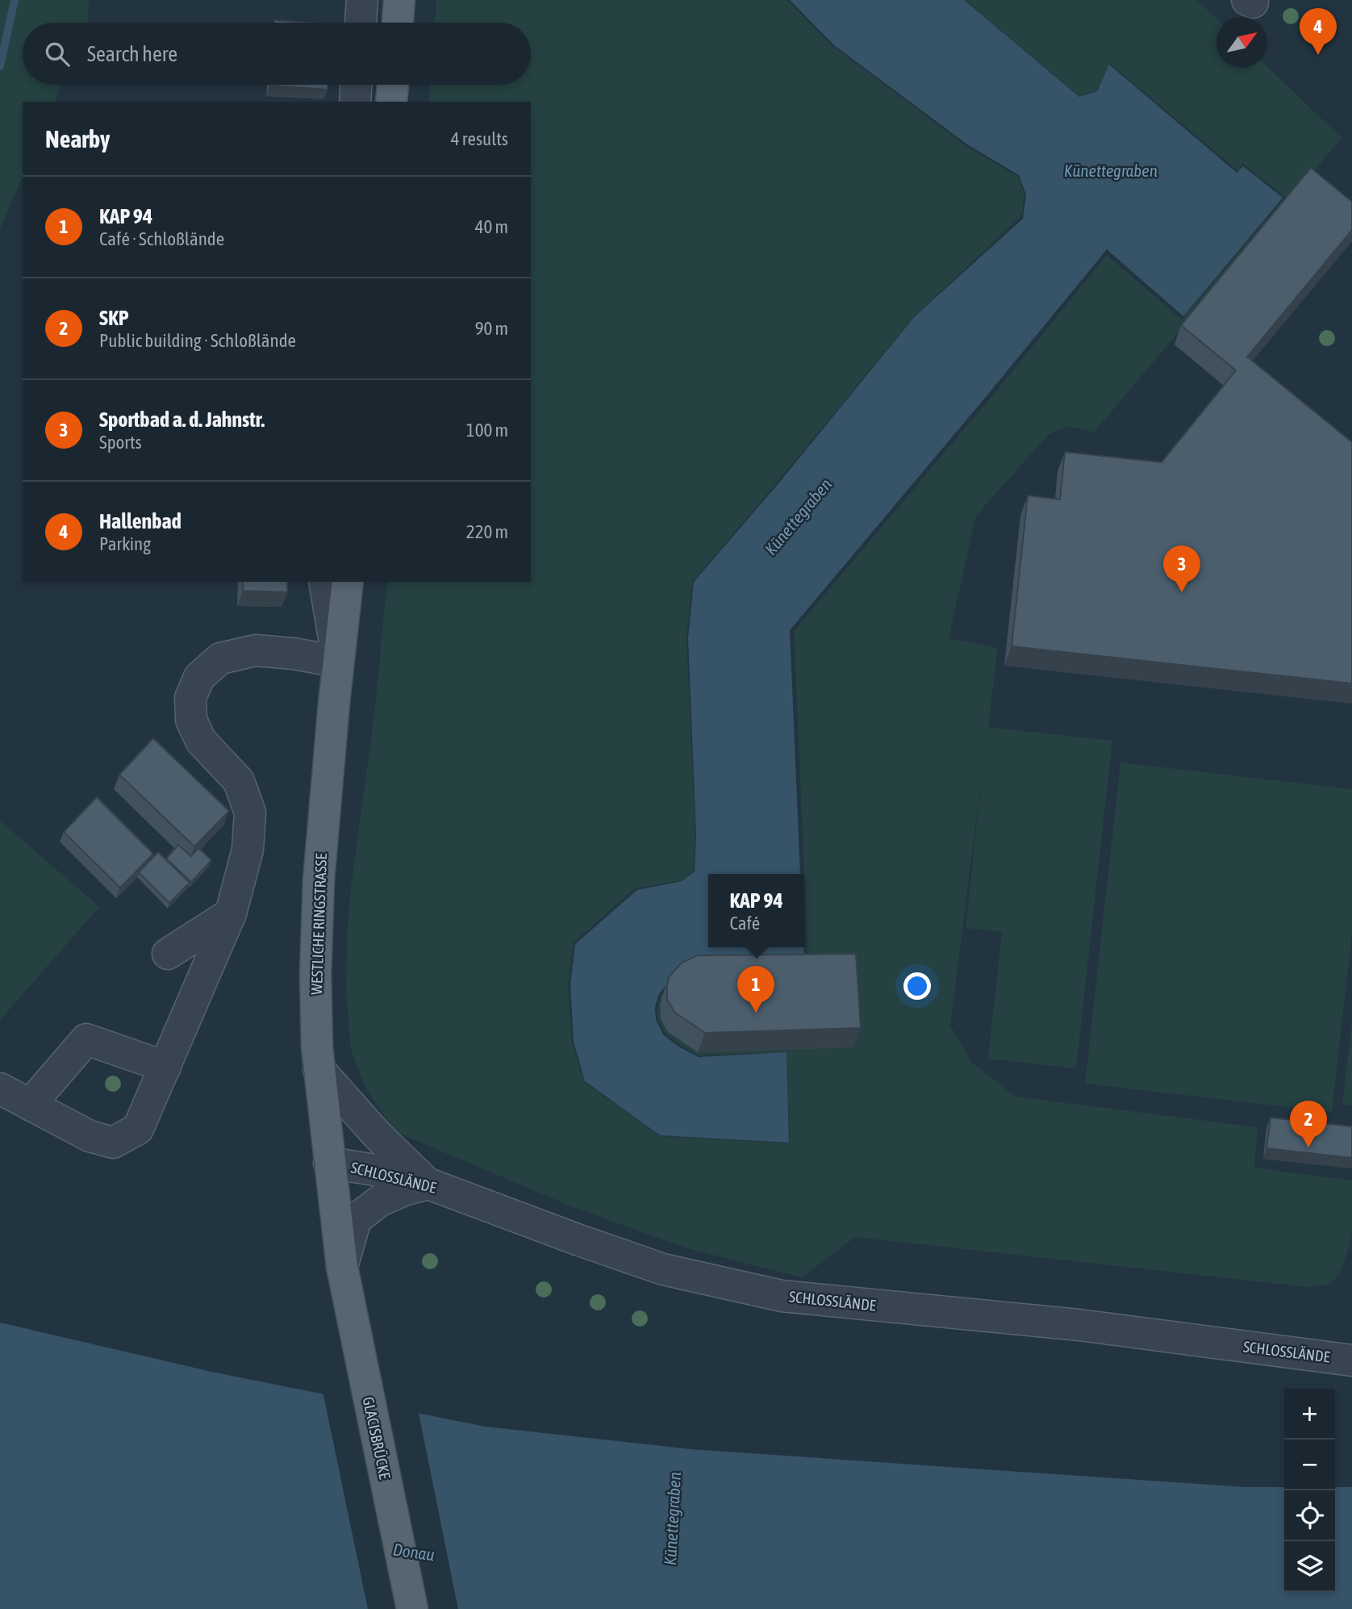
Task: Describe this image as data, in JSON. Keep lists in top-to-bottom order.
{
  "streets": {
    "main road": ["WESTLICHE RINGSTRASSE", "GLACISBRÜCKE"],
    "street": ["SCHLOSSLÄNDE"]
  },
  "crossings": [
    ["WESTLICHE RINGSTRASSE", "SCHLOSSLÄNDE"],
    ["WESTLICHE RINGSTRASSE", "GLACISBRÜCKE"]
  ],
  "water": ["Künettegraben", "Donau"],
  "north": "top right",
  "page": {
    "pins": [
      "4",
      "3",
      "1",
      "2"
    ],
    "search": "Search here",
    "heading": ["Nearby", "4 results"],
    "list": [
      {
        "mark": "1",
        "name": "KAP 94",
        "note": "Café · Schloßlände",
        "value": "40 m"
      },
      {
        "mark": "2",
        "name": "SKP",
        "note": "Public building · Schloßlände",
        "value": "90 m"
      },
      {
        "mark": "3",
        "name": "Sportbad a. d. Jahnstr.",
        "note": "Sports",
        "value": "100 m"
      },
      {
        "mark": "4",
        "name": "Hallenbad",
        "note": "Parking",
        "value": "220 m"
      }
    ],
    "popup": ["KAP 94", "Café"],
    "map_buttons": ["+", "−"]
  }
}
